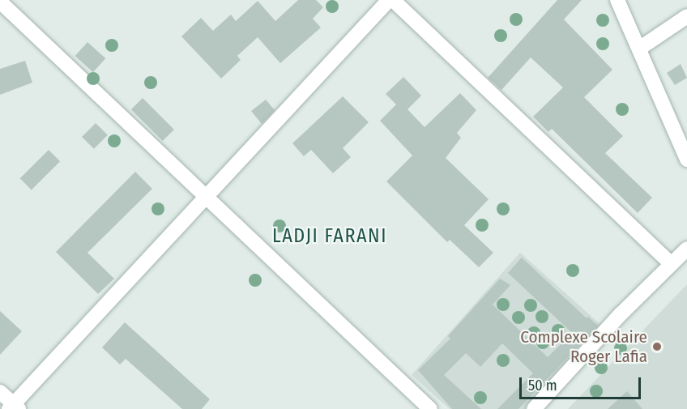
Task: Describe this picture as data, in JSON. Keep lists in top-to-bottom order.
{
  "districts": ["LADJI FARANI"],
  "places": ["Complexe Scolaire Roger Lafia"],
  "scale_bar": "50 m"
}
